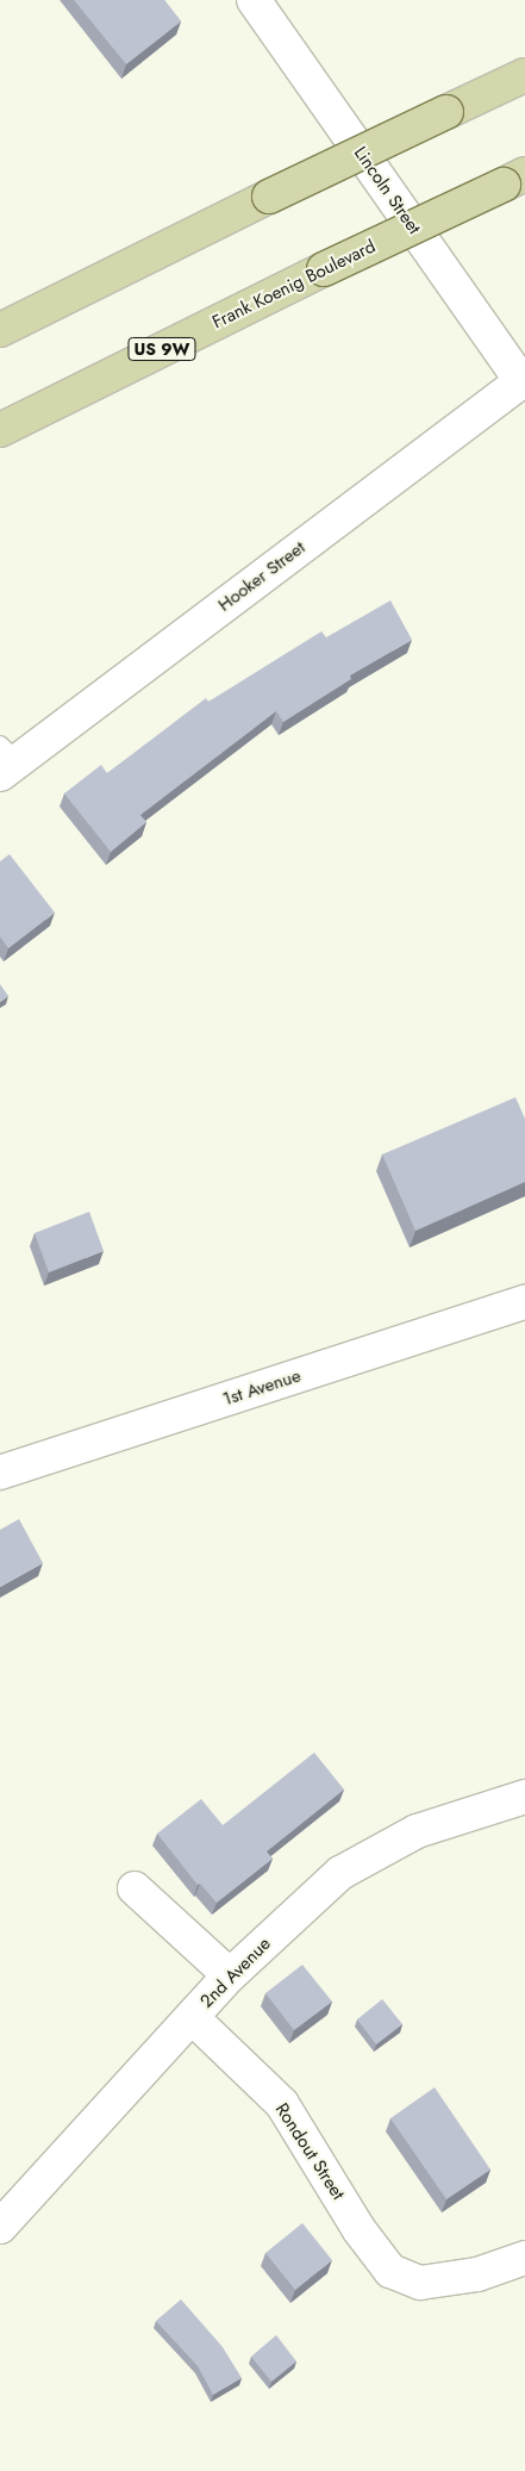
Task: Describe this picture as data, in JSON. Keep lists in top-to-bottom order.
{
  "streets": {
    "main road": ["Frank Koenig Boulevard", "US 9W"],
    "street": [
      "Lincoln Street",
      "Hooker Street",
      "1st Avenue",
      "2nd Avenue",
      "Rondout Street"
    ]
  },
  "crossings": [
    ["Lincoln Street", "Hooker Street"],
    ["2nd Avenue", "Rondout Street"]
  ]
}
